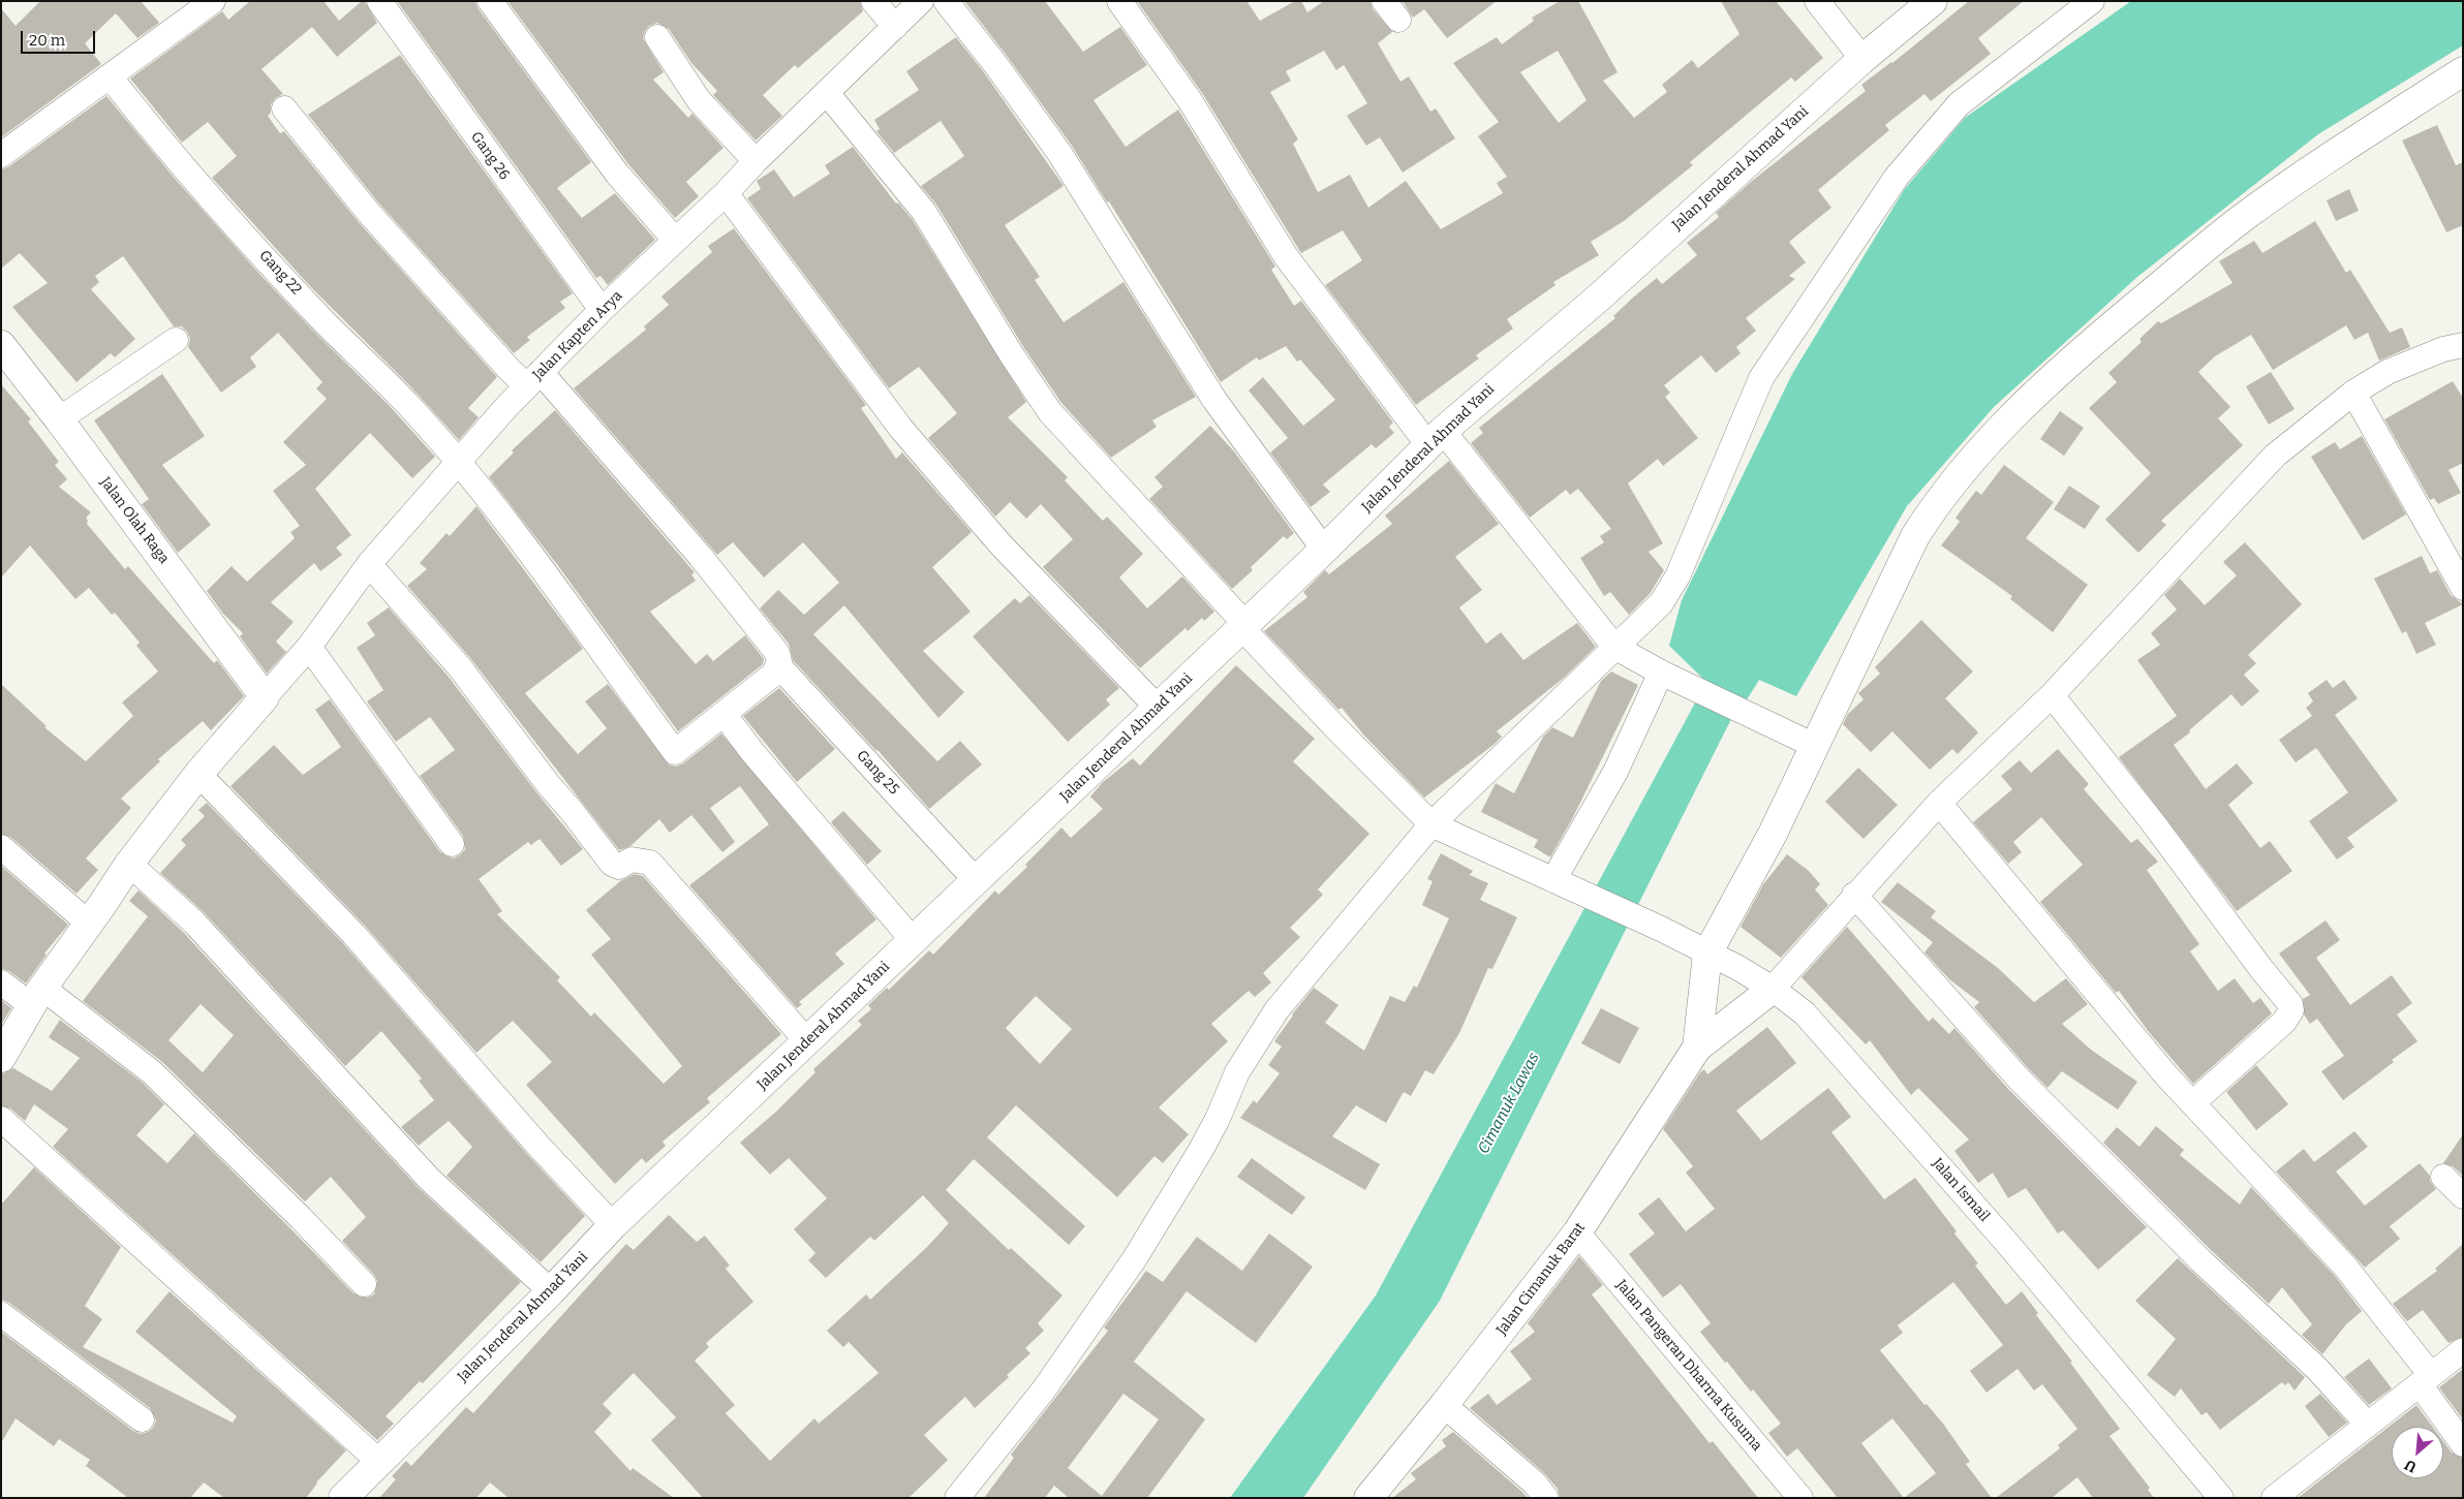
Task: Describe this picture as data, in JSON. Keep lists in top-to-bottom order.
{
  "streets": {
    "street": [
      "Gang 26",
      "Jalan Jenderal Ahmad Yani",
      "Gang 22",
      "Jalan Kapten Arya",
      "Jalan Olah Raga",
      "Gang 25",
      "Jalan Ismail",
      "Jalan Cimanuk Barat",
      "Jalan Pangeran Dharma Kusuma"
    ]
  },
  "crossings": [
    ["Gang 26", "Jalan Kapten Arya"],
    ["Jalan Jenderal Ahmad Yani", "Gang 25"],
    ["Gang 22", "Jalan Kapten Arya"],
    ["Jalan Kapten Arya", "Jalan Olah Raga"],
    ["Jalan Cimanuk Barat", "Jalan Pangeran Dharma Kusuma"]
  ],
  "water": ["Cimanuk Lawas"],
  "scale_bar": "20 m",
  "north": "bottom left"
}
